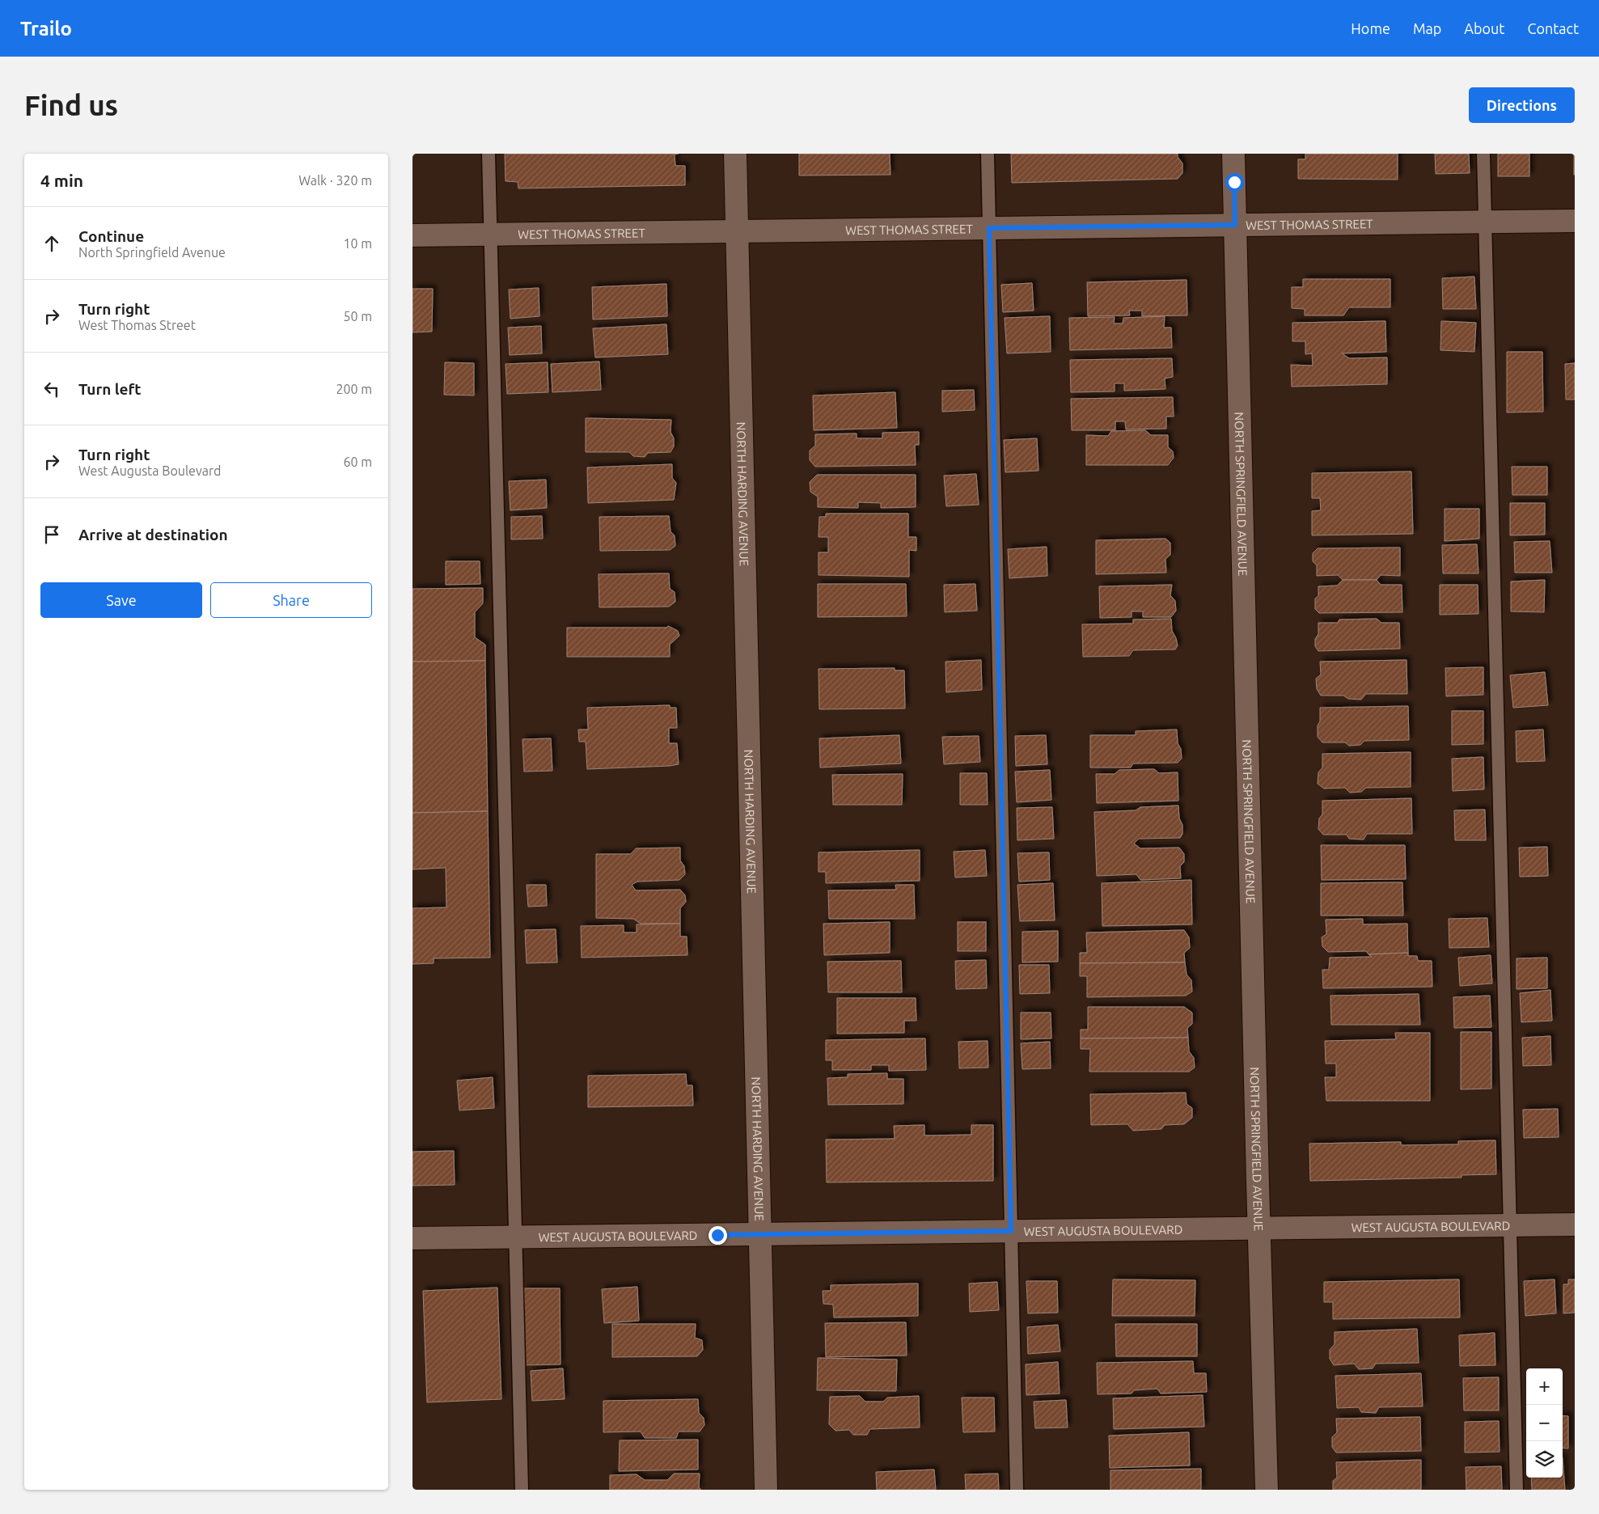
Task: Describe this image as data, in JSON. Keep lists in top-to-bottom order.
{
  "streets": {
    "street": [
      "WEST THOMAS STREET",
      "NORTH HARDING AVENUE",
      "NORTH SPRINGFIELD AVENUE",
      "WEST AUGUSTA BOULEVARD"
    ]
  },
  "crossings": [
    ["WEST THOMAS STREET", "NORTH HARDING AVENUE"],
    ["WEST THOMAS STREET", "NORTH SPRINGFIELD AVENUE"],
    ["NORTH HARDING AVENUE", "WEST AUGUSTA BOULEVARD"],
    ["NORTH SPRINGFIELD AVENUE", "WEST AUGUSTA BOULEVARD"]
  ],
  "page": {
    "header": "Trailo",
    "nav": [
      "Home",
      "Map",
      "About",
      "Contact"
    ],
    "buttons": [
      "Directions",
      ["Save", "Share"]
    ],
    "title": "Find us",
    "heading": ["4 min", "Walk · 320 m"],
    "list": [
      ["Continue", "North Springfield Avenue", "10 m"],
      ["Turn right", "West Thomas Street", "50 m"],
      ["Turn left", "200 m"],
      ["Turn right", "West Augusta Boulevard", "60 m"],
      "Arrive at destination"
    ],
    "map_buttons": ["+", "−"]
  }
}
